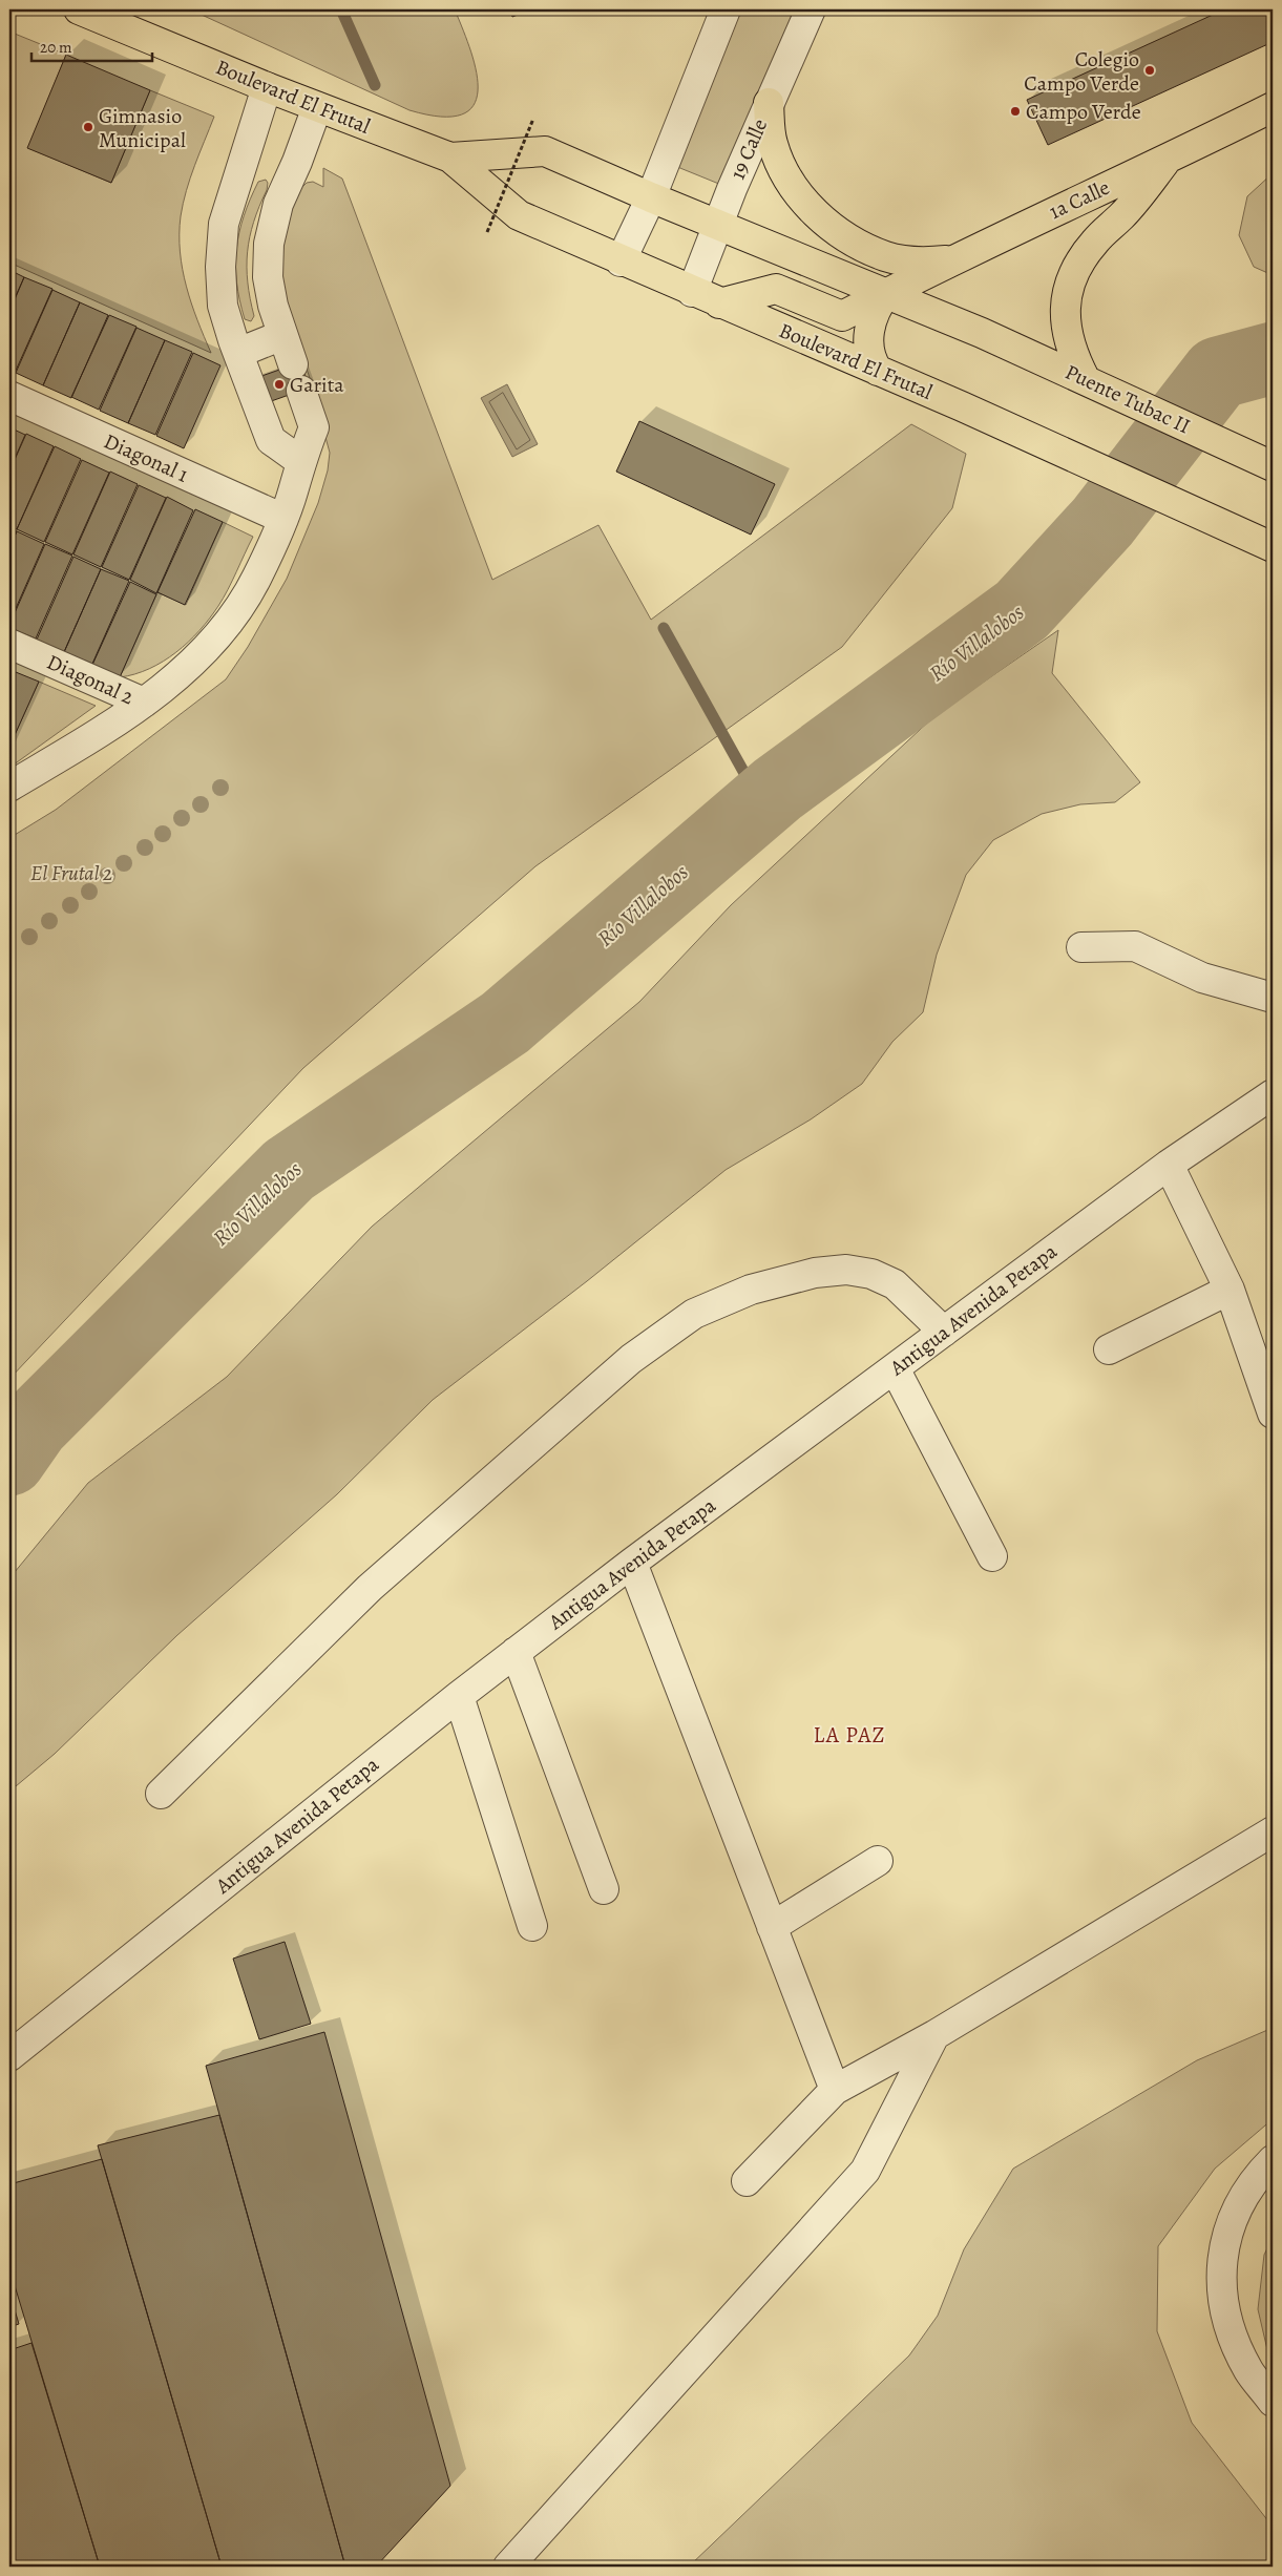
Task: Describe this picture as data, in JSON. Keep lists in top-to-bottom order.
{
  "streets": {
    "main road": ["Boulevard El Frutal", "1a Calle", "Puente Tubac II"],
    "street": [
      "19 Calle",
      "Diagonal 1",
      "Diagonal 2",
      "Antigua Avenida Petapa"
    ]
  },
  "crossings": [
    ["Boulevard El Frutal", "19 Calle"],
    ["Boulevard El Frutal", "1a Calle"],
    ["Boulevard El Frutal", "Puente Tubac II"]
  ],
  "districts": ["LA PAZ"],
  "water": ["Río Villalobos"],
  "parks": ["El Frutal 2"],
  "places": [
    "Colegio Campo Verde",
    "Campo Verde",
    "Gimnasio Municipal",
    "Garita"
  ],
  "scale_bar": "20 m"
}
